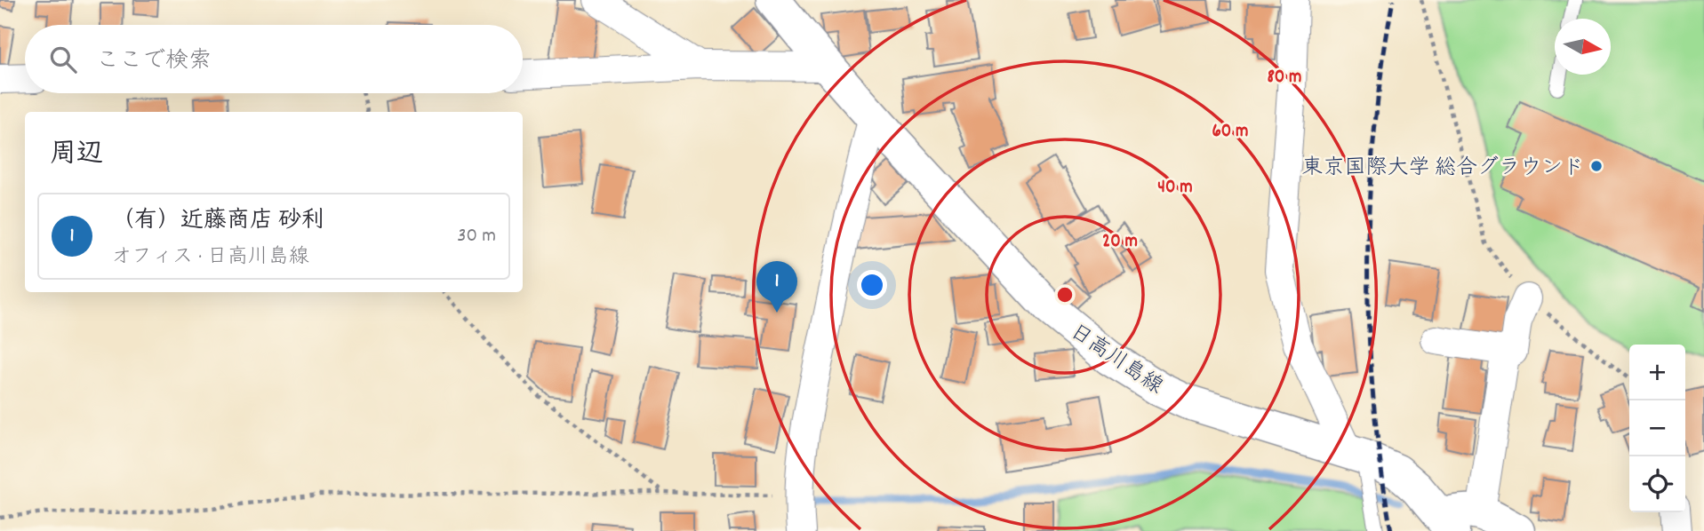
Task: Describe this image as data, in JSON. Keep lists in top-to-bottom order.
{
  "streets": {
    "main road": ["日高川島線"]
  },
  "places": ["東京国際大学 総合グラウンド"],
  "north": "right",
  "page": {
    "search": "ここで検索",
    "heading": "周辺",
    "list": [
      {
        "mark": "1",
        "name": "（有）近藤商店 砂利",
        "note": "オフィス · 日高川島線",
        "value": "30 m"
      }
    ],
    "pins": "1",
    "map_buttons": ["+", "−"]
  },
  "rings": [
    "80 m",
    "60 m",
    "40 m",
    "20 m"
  ]
}
